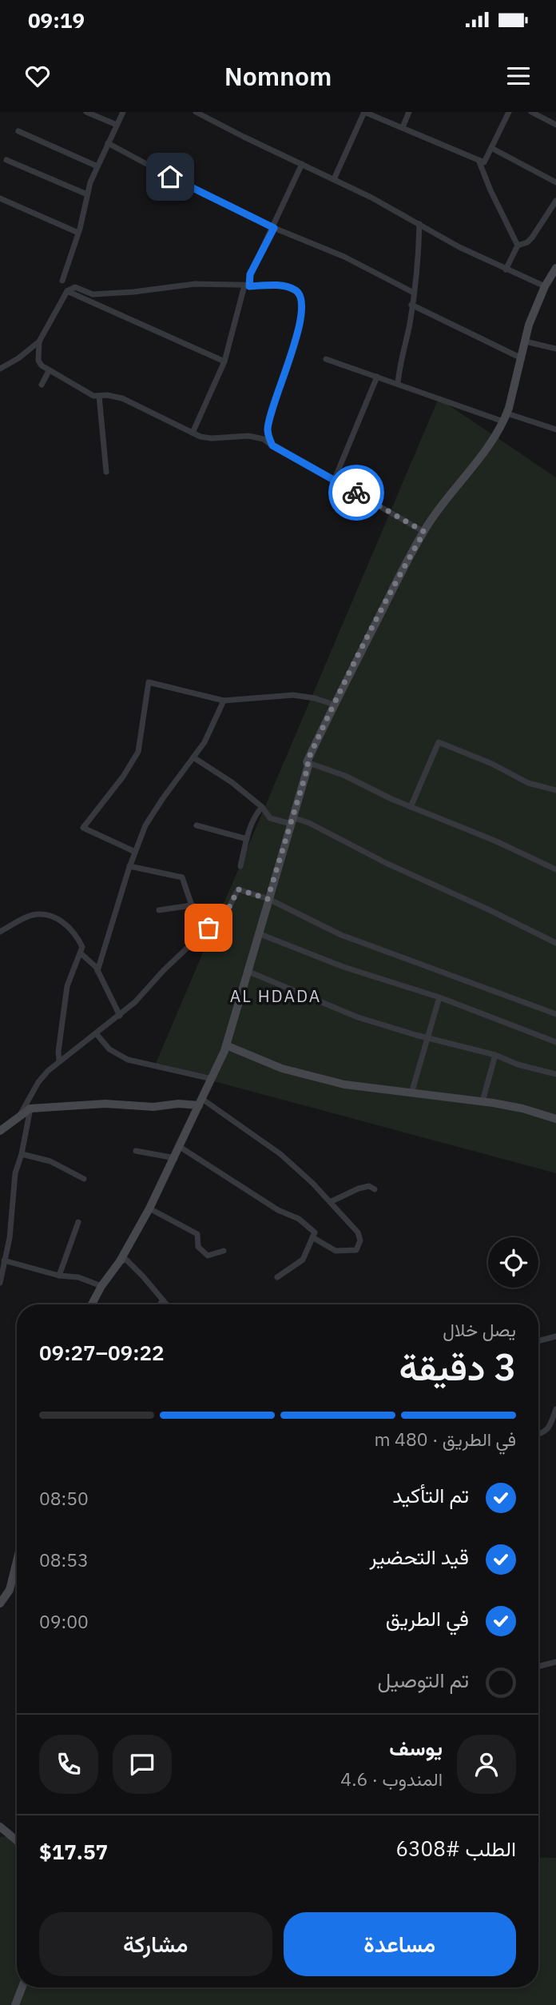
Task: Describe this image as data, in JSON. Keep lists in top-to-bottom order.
{
  "districts": ["AL HDADA"],
  "page": {
    "status": "09:19",
    "header": "Nomnom",
    "heading": ["3 دقيقة", "يصل خلال", "09:22–09:27"],
    "panel": [
      "يوسف",
      "المندوب · 4.6",
      "الطلب #6308",
      "$17.57"
    ],
    "bar": "في الطريق · 480 m",
    "list": [
      ["تم التأكيد", "08:50"],
      ["قيد التحضير", "08:53"],
      ["في الطريق", "09:00"],
      "تم التوصيل"
    ],
    "buttons": ["مساعدة", "مشاركة"]
  }
}
